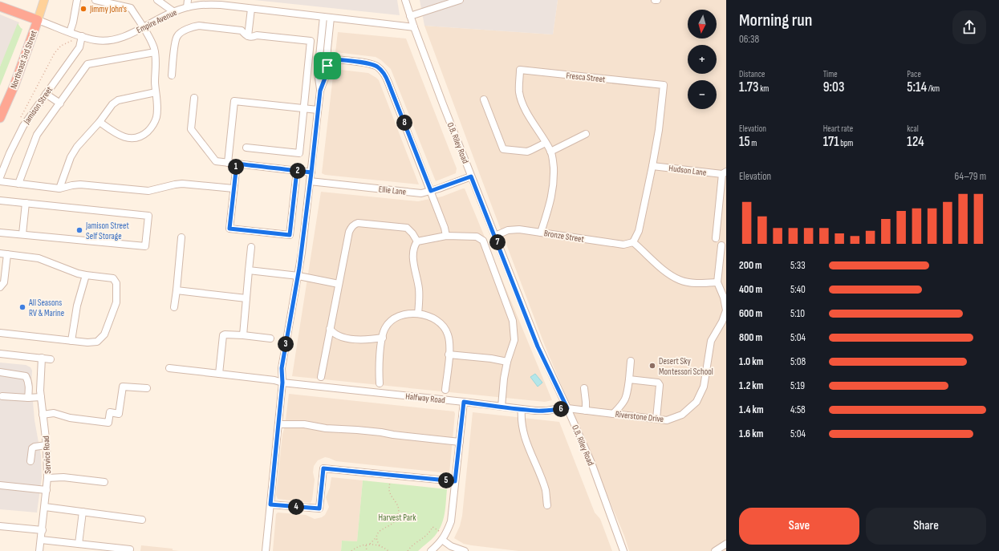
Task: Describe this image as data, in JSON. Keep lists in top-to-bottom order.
{
  "streets": {
    "highway": ["Empire Avenue", "Northeast 3rd Street"],
    "street": [
      "Fresca Street",
      "Jamison Street",
      "O.B. Riley Road",
      "Hudson Lane",
      "Ellie Lane",
      "Bronze Street",
      "Halfway Road",
      "Riverstone Drive",
      "Service Road"
    ]
  },
  "crossings": [
    ["Empire Avenue", "Northeast 3rd Street"],
    ["Empire Avenue", "Jamison Street"],
    ["Empire Avenue", "O.B. Riley Road"],
    ["Fresca Street", "Hudson Lane"],
    ["Fresca Street", "Bronze Street"],
    ["O.B. Riley Road", "Ellie Lane"],
    ["O.B. Riley Road", "Bronze Street"],
    ["O.B. Riley Road", "Halfway Road"],
    ["O.B. Riley Road", "Riverstone Drive"],
    ["Halfway Road", "Riverstone Drive"]
  ],
  "parks": ["Harvest Park"],
  "places": [
    "Jimmy John's",
    "Jamison Street Self Storage",
    "All Seasons RV & Marine",
    "Desert Sky Montessori School"
  ],
  "north": "bottom",
  "page": {
    "heading": ["Morning run", "06:38"],
    "map_buttons": ["+", "−"],
    "stats": [
      ["Distance", "1.73 km"],
      ["Time", "9:03"],
      ["Pace", "5:14 /km"],
      ["Elevation", "15 m"],
      ["Heart rate", "171 bpm"],
      ["kcal", "124"]
    ],
    "pins": [
      "8",
      "1",
      "2",
      "7",
      "3",
      "6",
      "5",
      "4"
    ],
    "chart": ["Elevation", "64–79 m"],
    "list": [
      {
        "name": "200 m",
        "note": "5:33"
      },
      {
        "name": "400 m",
        "note": "5:40"
      },
      {
        "name": "600 m",
        "note": "5:10"
      },
      {
        "name": "800 m",
        "note": "5:04"
      },
      {
        "name": "1.0 km",
        "note": "5:08"
      },
      {
        "name": "1.2 km",
        "note": "5:19"
      },
      {
        "name": "1.4 km",
        "note": "4:58"
      },
      {
        "name": "1.6 km",
        "note": "5:04"
      }
    ],
    "buttons": ["Save", "Share"]
  }
}
